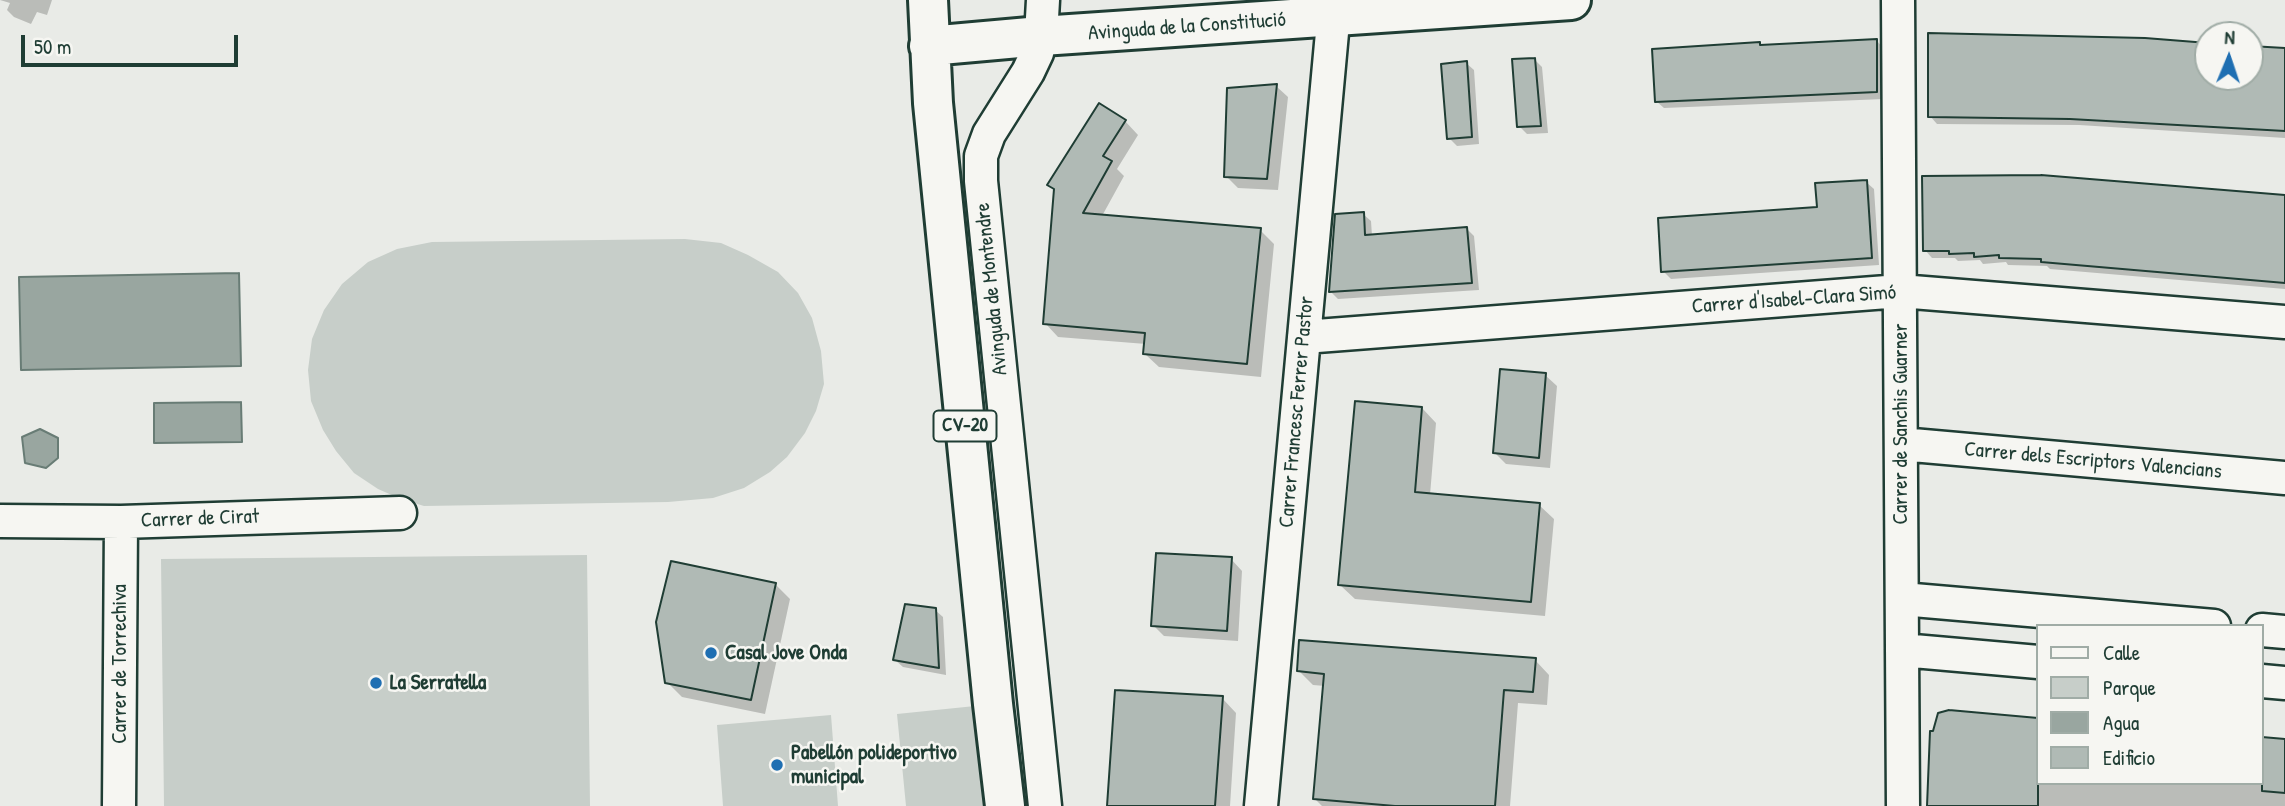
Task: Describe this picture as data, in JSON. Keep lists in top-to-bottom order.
{
  "streets": {
    "main road": ["Avinguda de la Constitució", "Avinguda de Montendre", "CV-20"],
    "street": [
      "Carrer d'Isabel-Clara Simó",
      "Carrer Francesc Ferrer Pastor",
      "Carrer de Sanchis Guarner",
      "Carrer dels Escriptors Valencians",
      "Carrer de Cirat",
      "Carrer de Torrechiva"
    ]
  },
  "crossings": [
    ["Avinguda de la Constitució", "Avinguda de Montendre"],
    ["Avinguda de la Constitució", "Carrer Francesc Ferrer Pastor"],
    ["Avinguda de la Constitució", "CV-20"],
    ["Avinguda de Montendre", "CV-20"],
    ["Carrer d'Isabel-Clara Simó", "Carrer Francesc Ferrer Pastor"],
    ["Carrer d'Isabel-Clara Simó", "Carrer de Sanchis Guarner"],
    ["Carrer de Sanchis Guarner", "Carrer dels Escriptors Valencians"],
    ["Carrer de Cirat", "Carrer de Torrechiva"]
  ],
  "places": ["Casal Jove Onda", "La Serratella", "Pabellón polideportivo municipal"],
  "legend": [
    "Calle",
    "Parque",
    "Agua",
    "Edificio"
  ],
  "scale_bar": "50 m",
  "north": "top"
}
